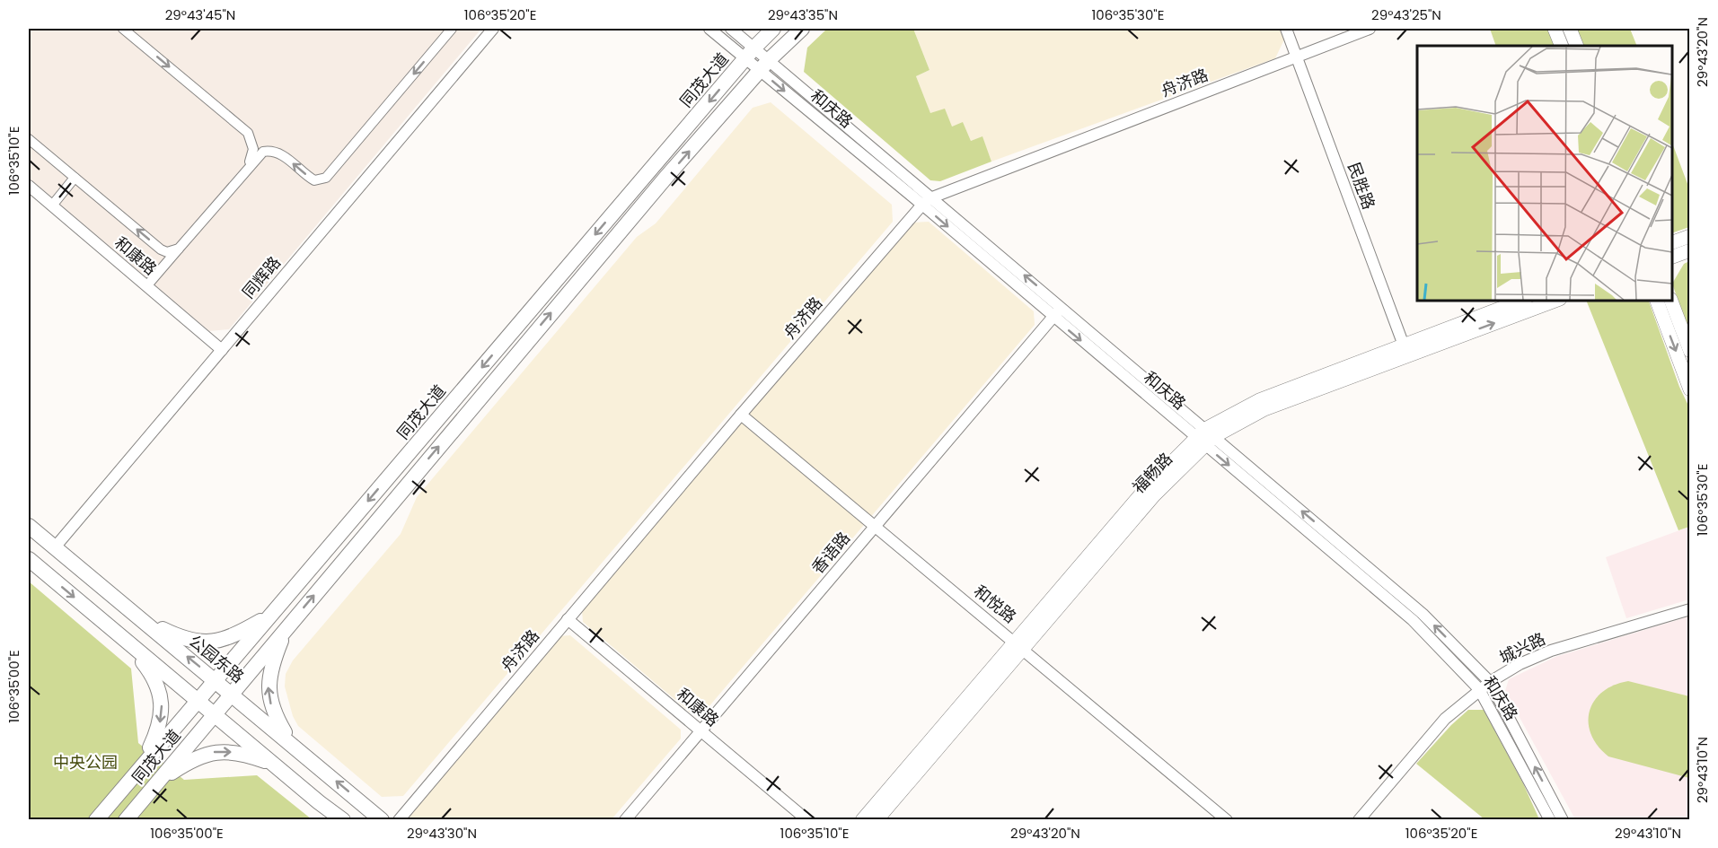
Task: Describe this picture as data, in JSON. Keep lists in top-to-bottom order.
{
  "streets": {
    "main road": ["同茂大道", "福畅路", "公园东路"],
    "street": [
      "舟济路",
      "和庆路",
      "民胜路",
      "和康路",
      "同辉路",
      "香语路",
      "和悦路",
      "城兴路"
    ]
  },
  "crossings": [
    ["同茂大道", "和庆路"],
    ["同茂大道", "公园东路"],
    ["舟济路", "和庆路"],
    ["舟济路", "民胜路"],
    ["舟济路", "和康路"],
    ["舟济路", "和悦路"],
    ["和庆路", "福畅路"],
    ["和庆路", "香语路"],
    ["和庆路", "城兴路"],
    ["民胜路", "福畅路"],
    ["和康路", "同辉路"],
    ["和康路", "香语路"],
    ["同辉路", "公园东路"],
    ["福畅路", "和悦路"],
    ["香语路", "和悦路"]
  ],
  "parks": ["中央公园"],
  "coordinates": [
    "29°43'45\"N",
    "106°35'20\"E",
    "29°43'35\"N",
    "106°35'30\"E",
    "29°43'25\"N",
    "29°43'20\"N",
    "106°35'10\"E",
    "106°35'00\"E",
    "29°43'10\"N",
    "29°43'30\"N"
  ]
}
